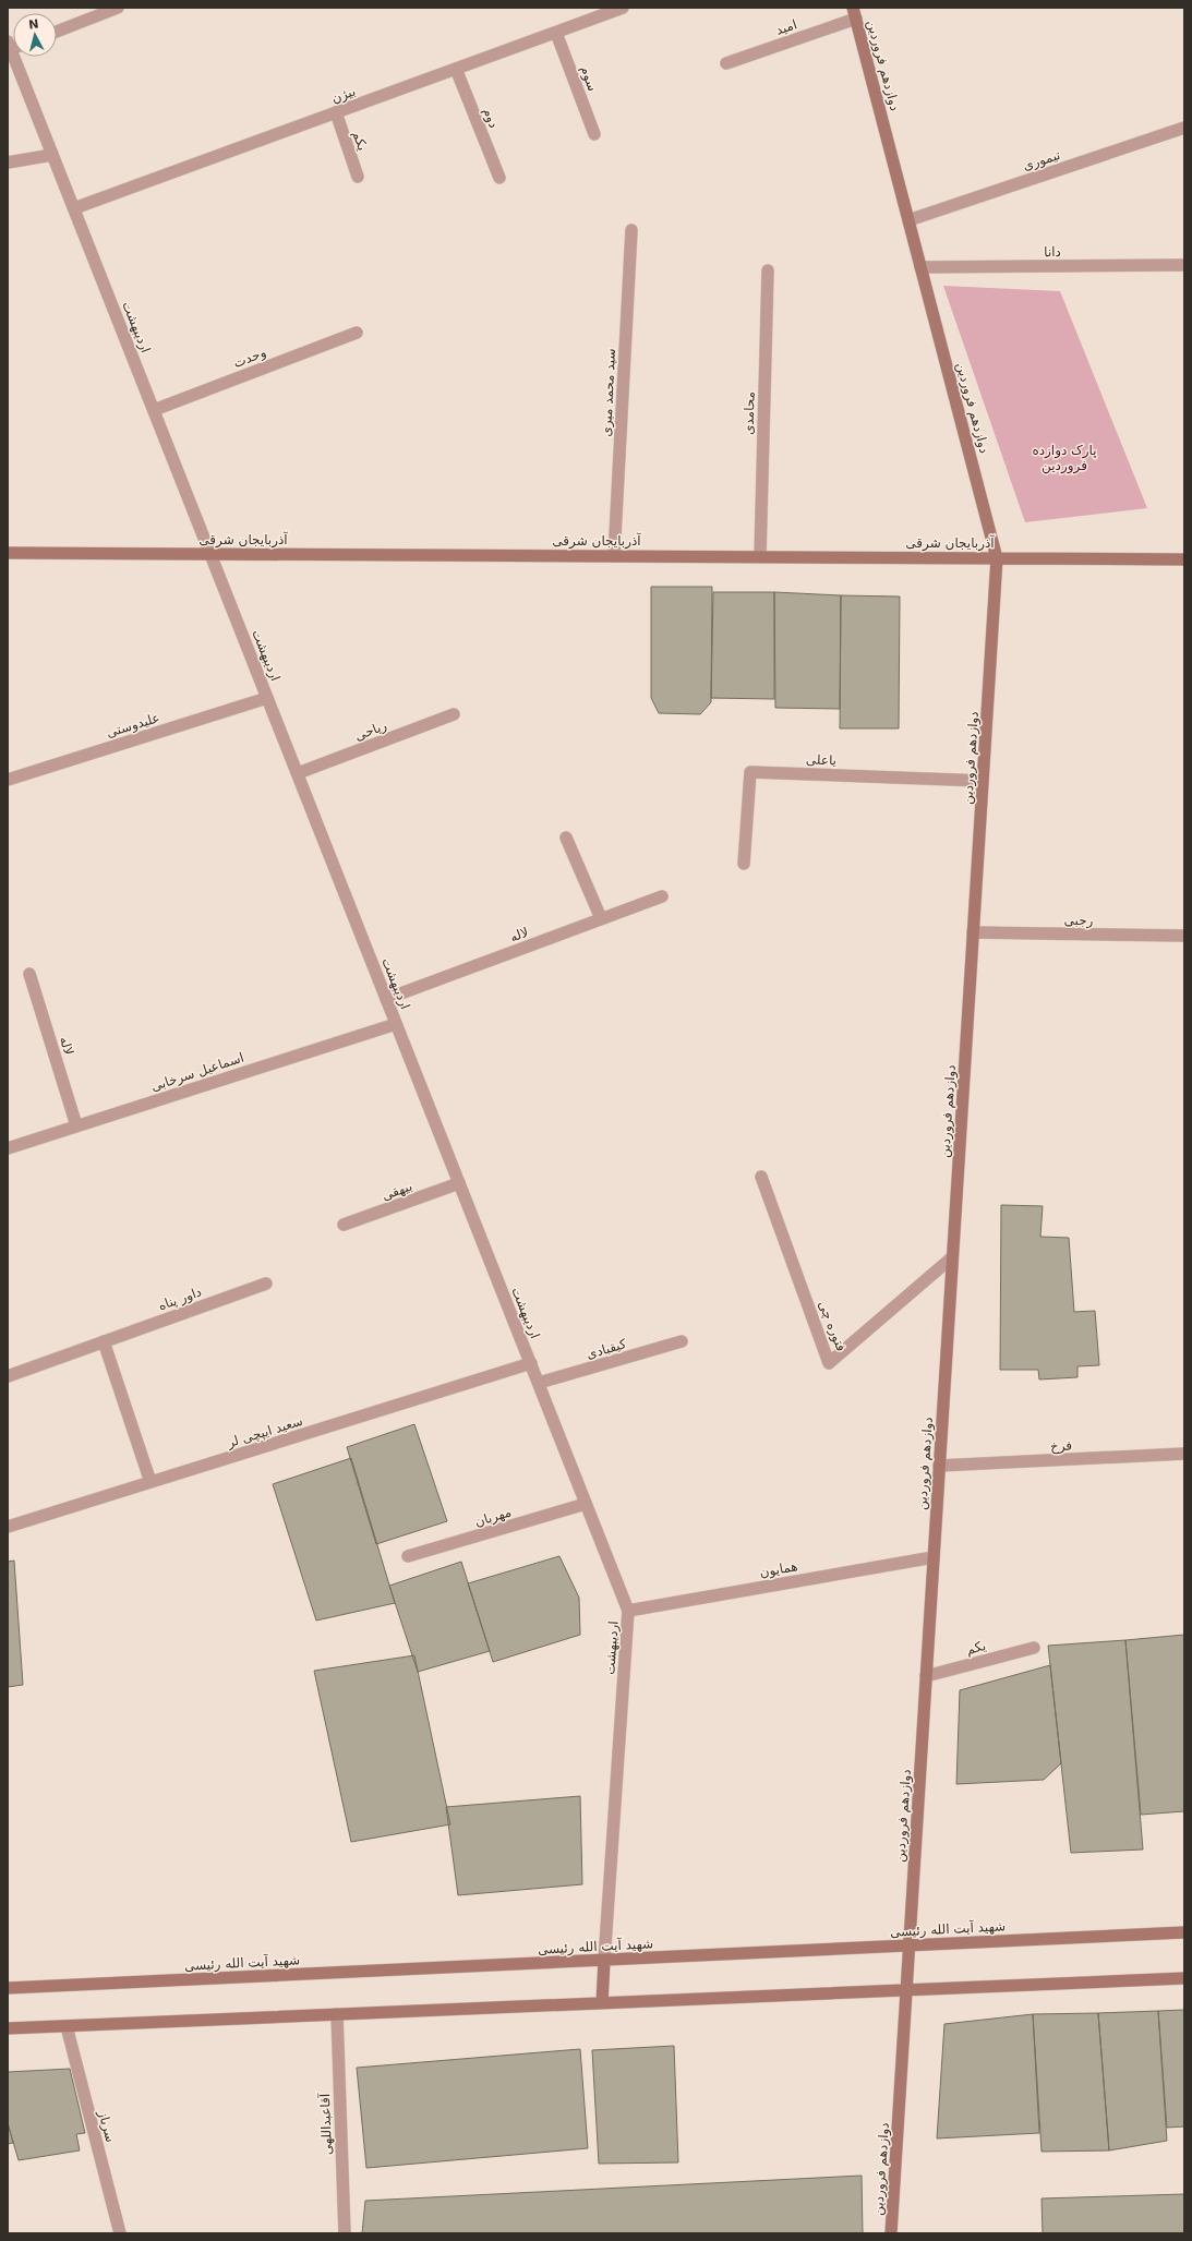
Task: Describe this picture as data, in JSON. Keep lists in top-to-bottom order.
{
  "streets": {
    "main road": ["دوازدهم فروردین", "آذربایجان شرقی", "شهید آیت الله رئیسی"],
    "street": [
      "امید",
      "سوم",
      "بیژن",
      "دوم",
      "یکم",
      "تیموری",
      "دانا",
      "اردیبهشت",
      "وحدت",
      "سید محمد میری",
      "محامدی",
      "علیدوستی",
      "ریاحی",
      "یاعلی",
      "رجبی",
      "لاله",
      "اسماعیل سرخابی",
      "بیهقی",
      "داور پناه",
      "فتوره چی",
      "کیقبادی",
      "سعید ایپچی لر",
      "فرخ",
      "مهربان",
      "همایون",
      "آقاعبداللهی",
      "سرباز"
    ]
  },
  "crossings": [
    ["امید", "دوازدهم فروردین"],
    ["دوازدهم فروردین", "یکم"],
    ["دوازدهم فروردین", "تیموری"],
    ["دوازدهم فروردین", "دانا"],
    ["دوازدهم فروردین", "آذربایجان شرقی"],
    ["دوازدهم فروردین", "یاعلی"],
    ["دوازدهم فروردین", "رجبی"],
    ["دوازدهم فروردین", "فتوره چی"],
    ["دوازدهم فروردین", "فرخ"],
    ["دوازدهم فروردین", "همایون"],
    ["دوازدهم فروردین", "شهید آیت الله رئیسی"],
    ["سوم", "بیژن"],
    ["بیژن", "دوم"],
    ["بیژن", "یکم"],
    ["بیژن", "اردیبهشت"],
    ["اردیبهشت", "وحدت"],
    ["اردیبهشت", "آذربایجان شرقی"],
    ["اردیبهشت", "علیدوستی"],
    ["اردیبهشت", "ریاحی"],
    ["اردیبهشت", "لاله"],
    ["اردیبهشت", "اسماعیل سرخابی"],
    ["اردیبهشت", "بیهقی"],
    ["اردیبهشت", "کیقبادی"],
    ["اردیبهشت", "سعید ایپچی لر"],
    ["اردیبهشت", "مهربان"],
    ["اردیبهشت", "همایون"],
    ["اردیبهشت", "شهید آیت الله رئیسی"],
    ["سید محمد میری", "آذربایجان شرقی"],
    ["محامدی", "آذربایجان شرقی"],
    ["لاله", "اسماعیل سرخابی"]
  ],
  "parks": ["پارک دوازده فروردین"],
  "north": "top"
}
